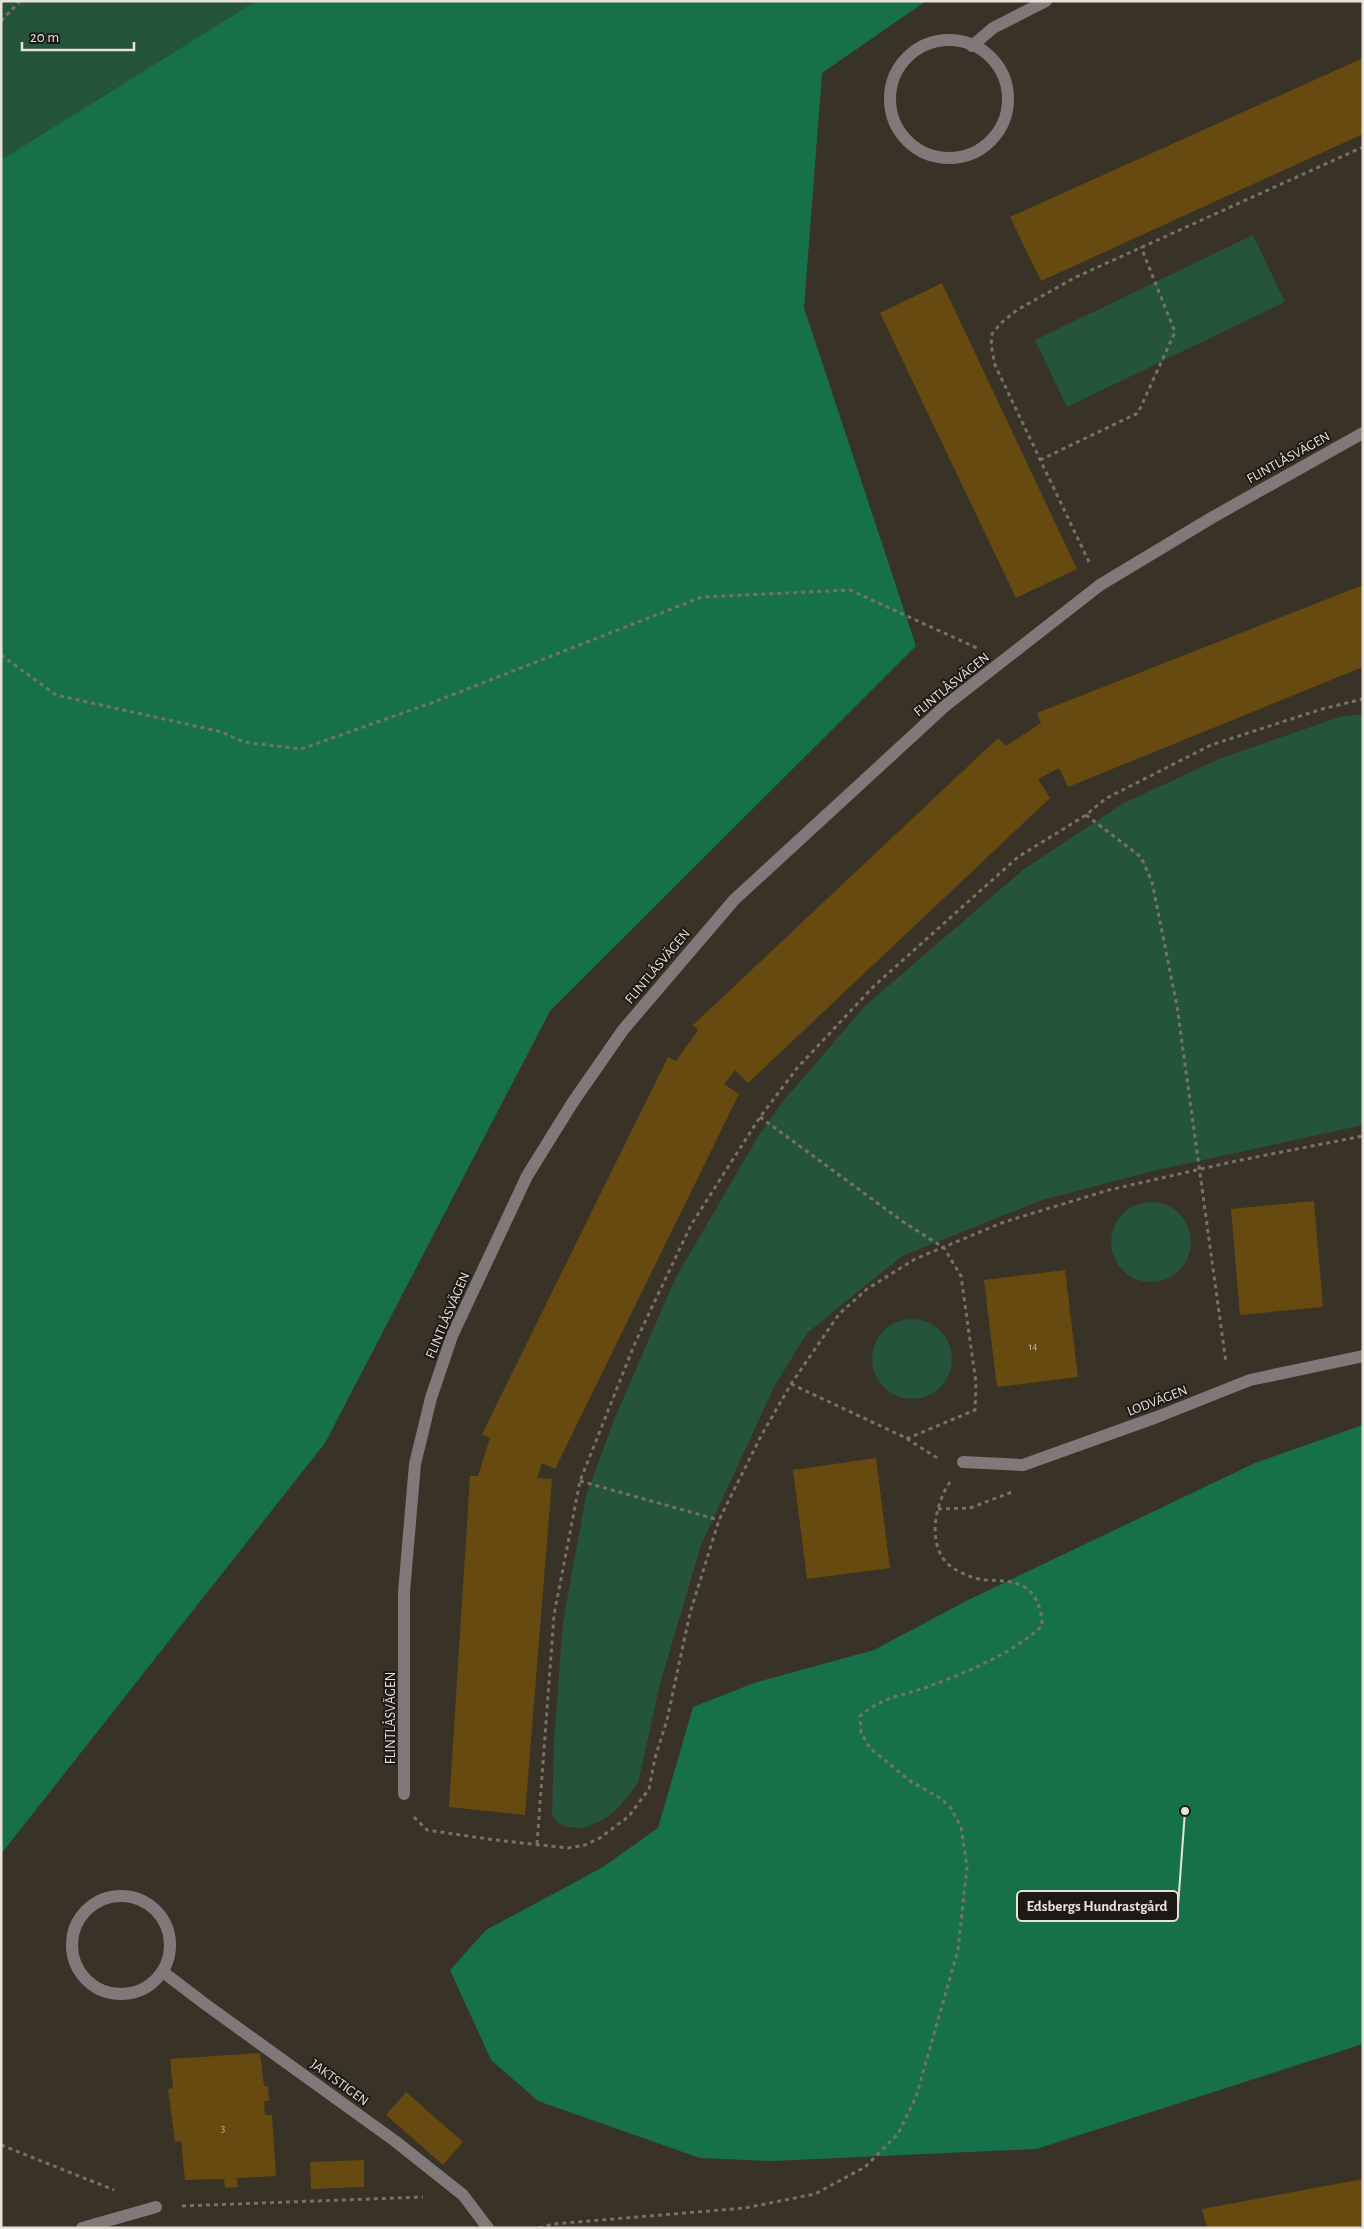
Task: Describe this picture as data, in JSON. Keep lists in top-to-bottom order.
{
  "streets": {
    "street": ["FLINTLÅSVÄGEN", "LODVÄGEN", "JAKTSTIGEN"]
  },
  "places": ["Edsbergs Hundrastgård"],
  "house_numbers": ["14", "3"],
  "scale_bar": "20 m"
}
